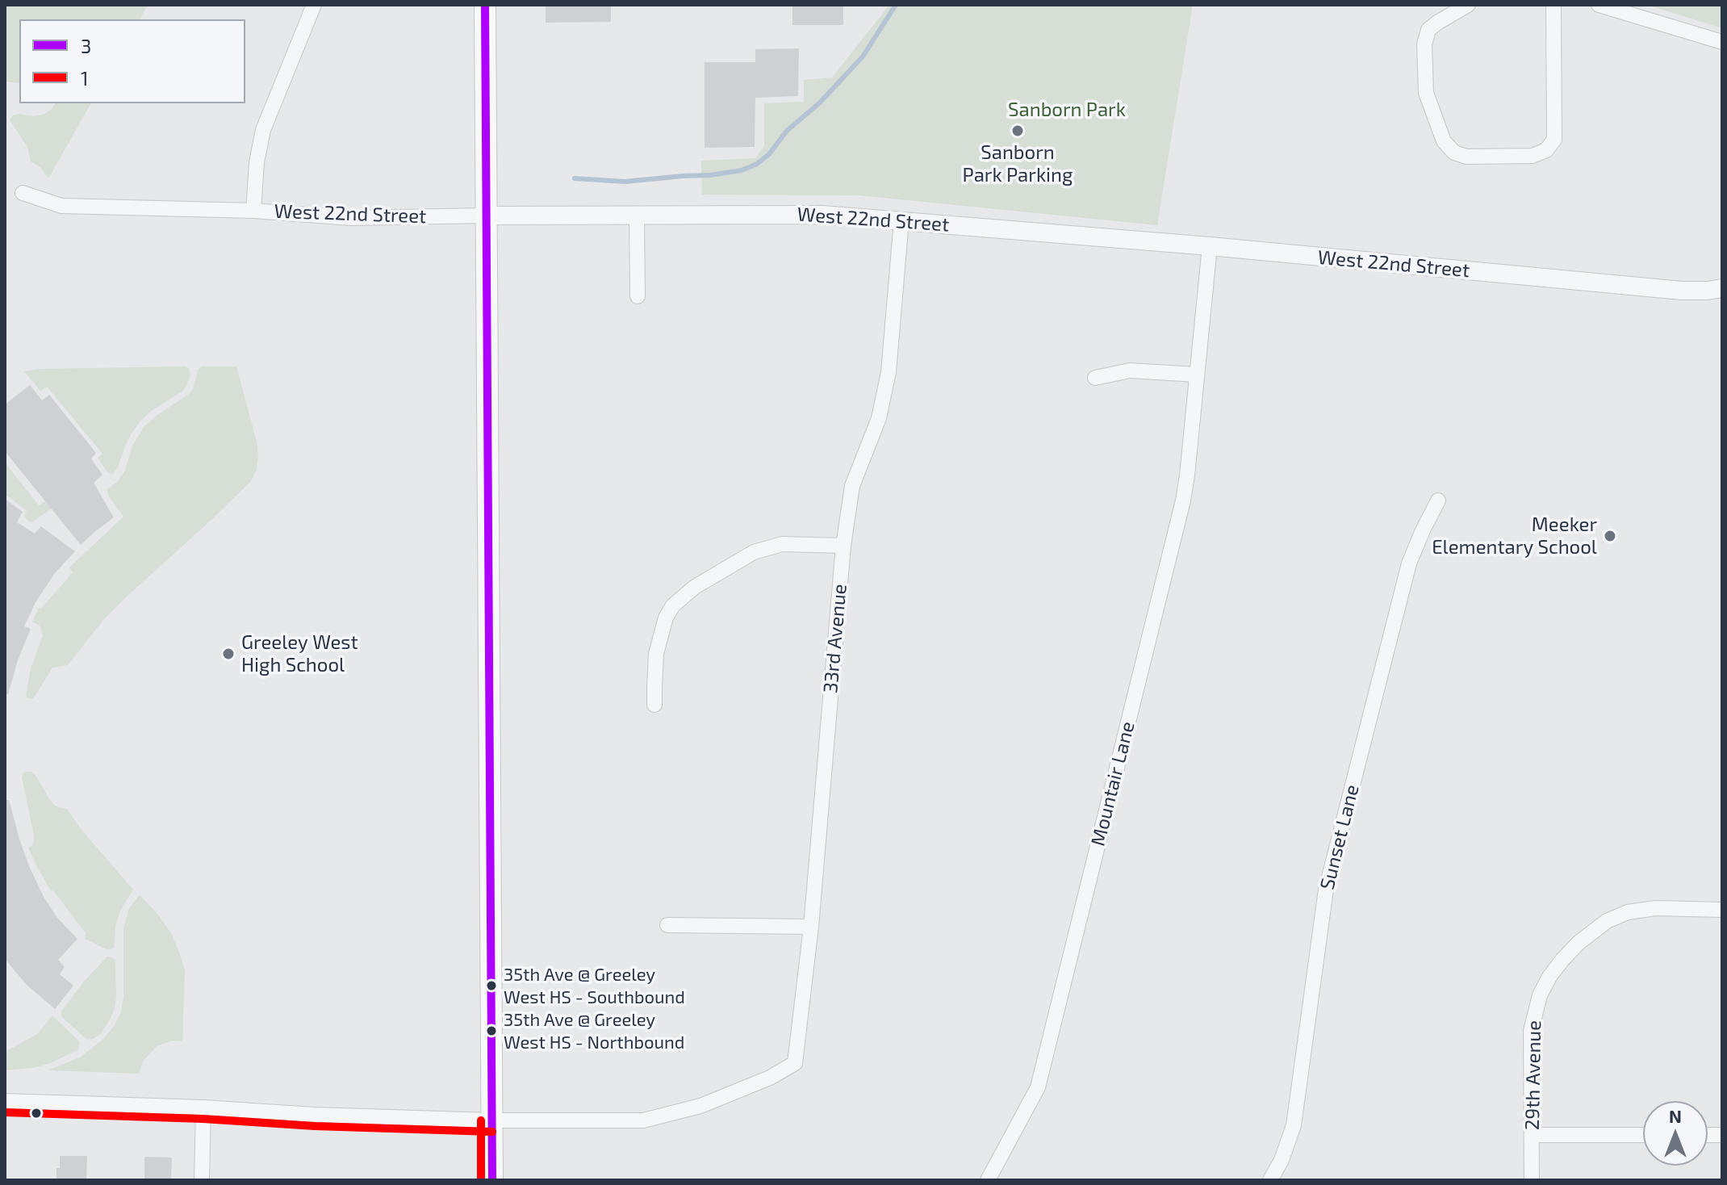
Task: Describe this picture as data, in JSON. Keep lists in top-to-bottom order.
{
  "streets": {
    "street": [
      "West 22nd Street",
      "33rd Avenue",
      "Mountair Lane",
      "Sunset Lane",
      "29th Avenue"
    ]
  },
  "crossings": [
    ["West 22nd Street", "33rd Avenue"],
    ["West 22nd Street", "Mountair Lane"]
  ],
  "parks": ["Sanborn Park"],
  "places": [
    "Sanborn Park Parking",
    "Meeker Elementary School",
    "Greeley West High School",
    "35th Ave @ Greeley West HS - Southbound",
    "35th Ave @ Greeley West HS - Northbound"
  ],
  "lines": ["transit line 3", "transit line 1"],
  "legend": ["3", "1"],
  "north": "top"
}
